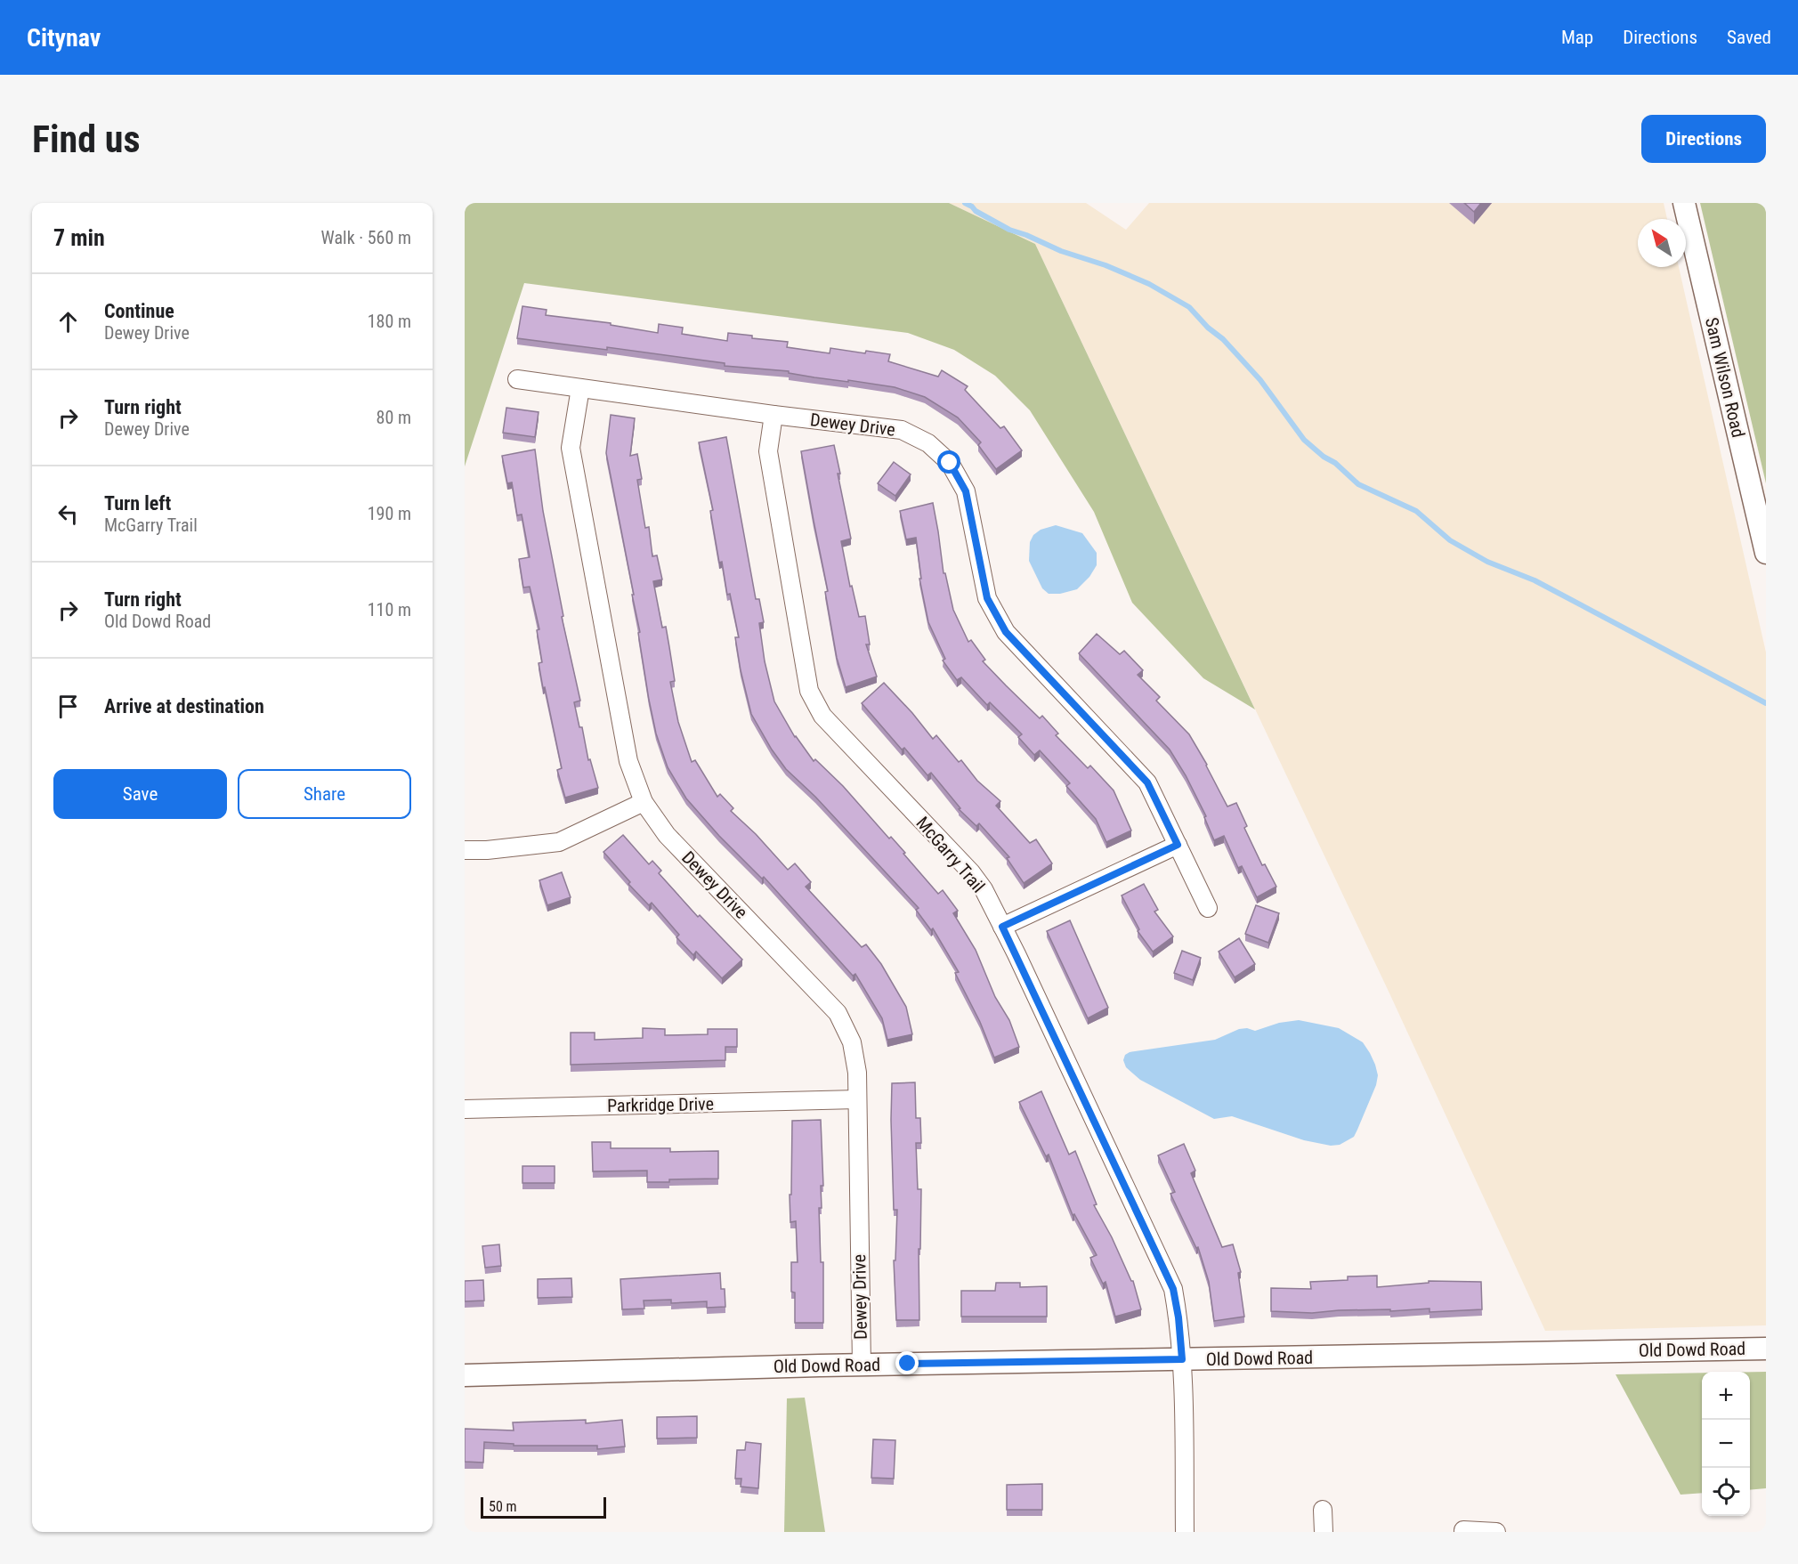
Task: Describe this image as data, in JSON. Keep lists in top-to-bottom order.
{
  "streets": {
    "street": [
      "Sam Wilson Road",
      "Dewey Drive",
      "McGarry Trail",
      "Parkridge Drive",
      "Old Dowd Road"
    ]
  },
  "crossings": [
    ["Dewey Drive", "McGarry Trail"],
    ["Dewey Drive", "Parkridge Drive"],
    ["Dewey Drive", "Old Dowd Road"],
    ["McGarry Trail", "Old Dowd Road"]
  ],
  "scale_bar": "50 m",
  "north": "top left",
  "page": {
    "header": "Citynav",
    "nav": ["Map", "Directions", "Saved"],
    "buttons": [
      "Directions",
      ["Save", "Share"]
    ],
    "title": "Find us",
    "heading": ["7 min", "Walk · 560 m"],
    "list": [
      ["Continue", "Dewey Drive", "180 m"],
      ["Turn right", "Dewey Drive", "80 m"],
      ["Turn left", "McGarry Trail", "190 m"],
      ["Turn right", "Old Dowd Road", "110 m"],
      "Arrive at destination"
    ],
    "map_buttons": ["+", "−"],
    "scale": "50 m"
  }
}
